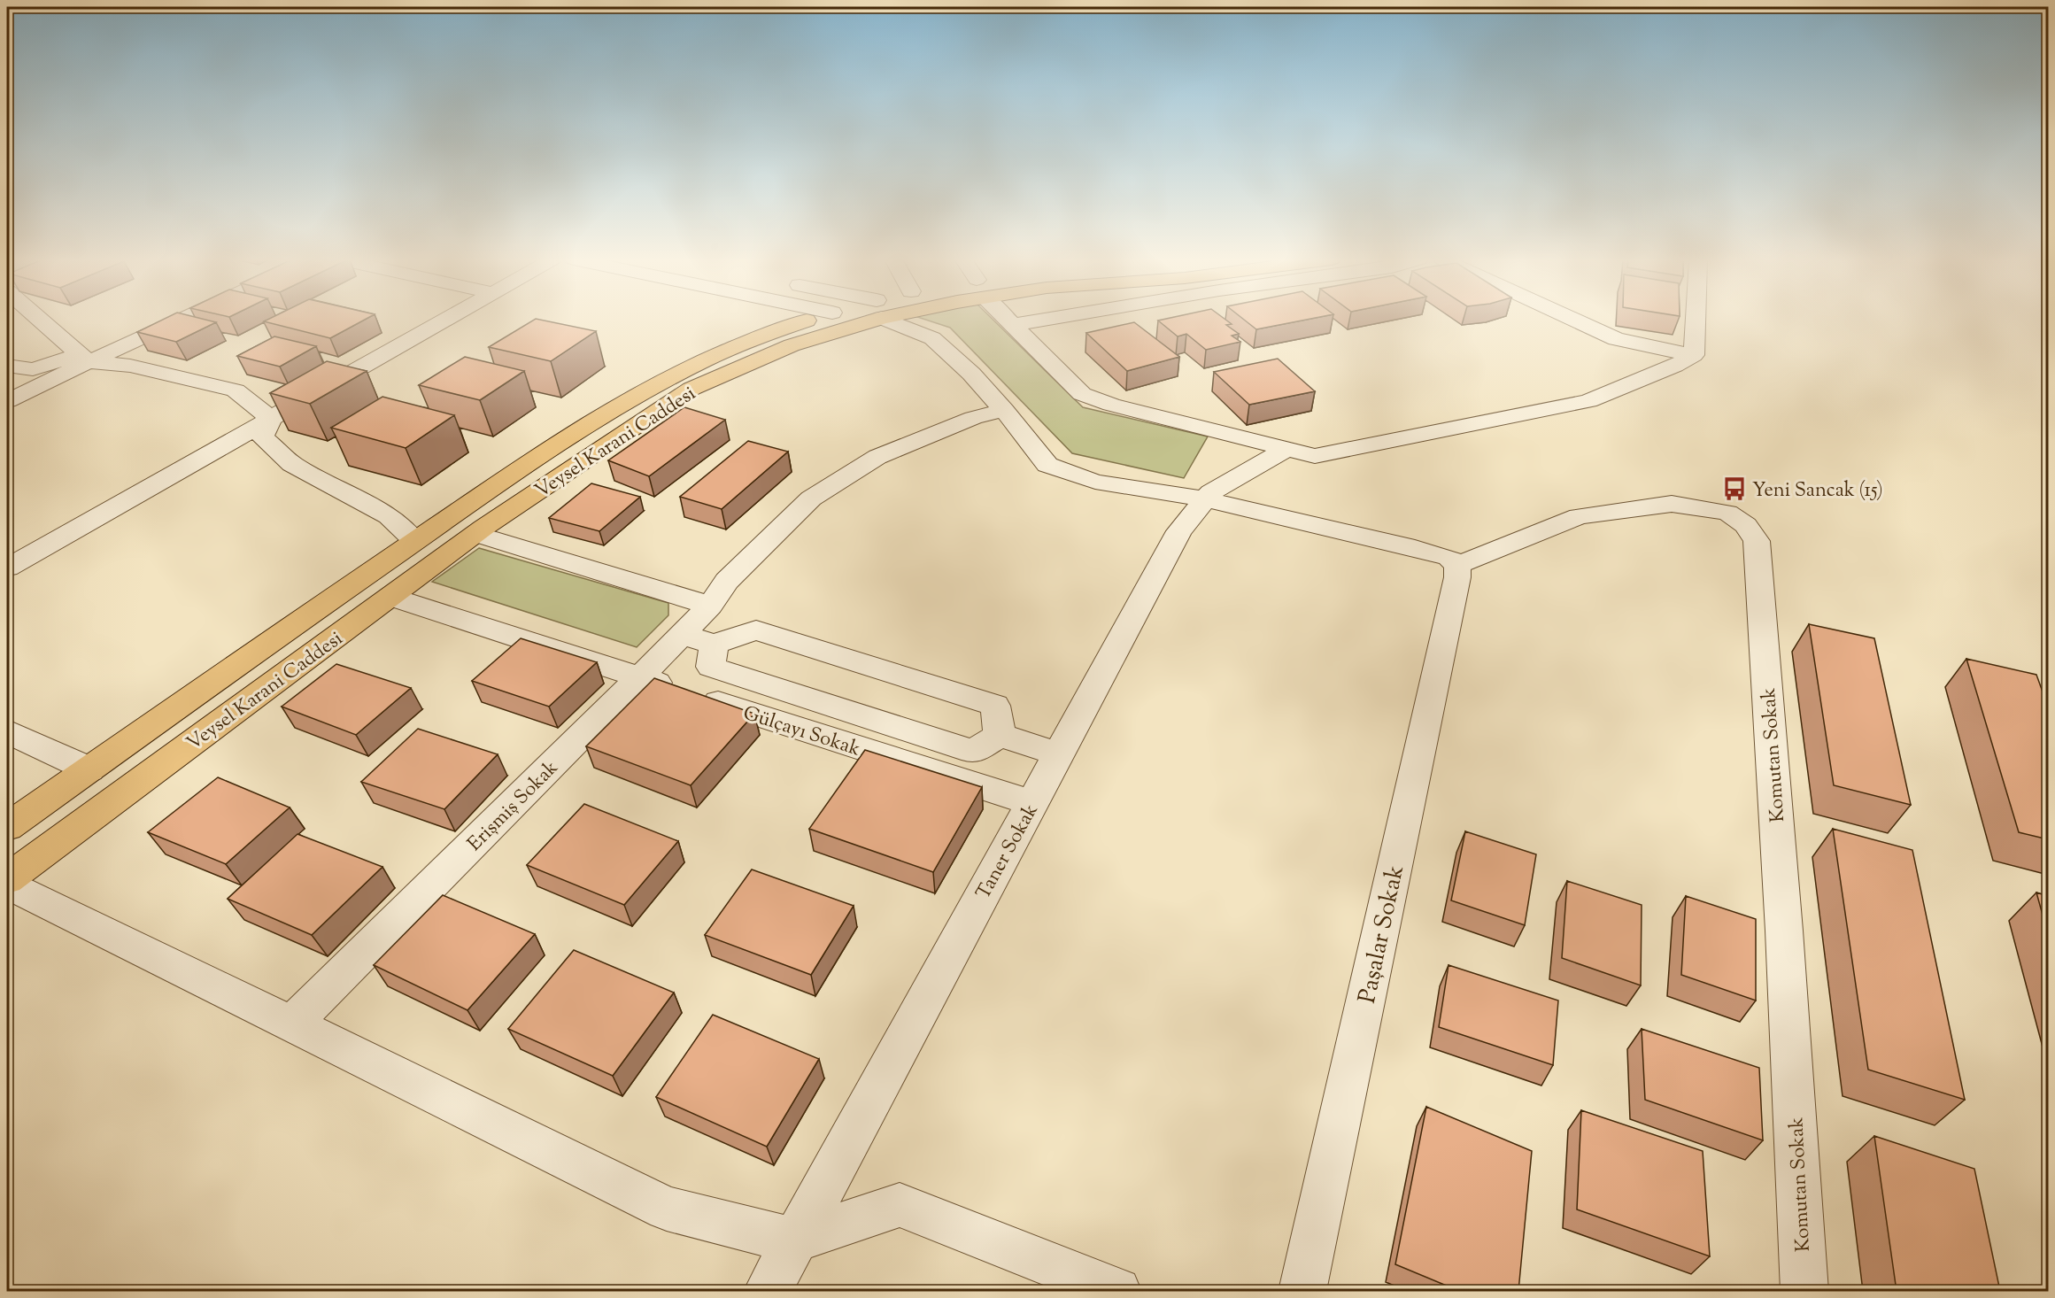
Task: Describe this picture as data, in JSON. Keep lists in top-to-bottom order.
{
  "streets": {
    "main road": ["Veysel Karani Caddesi"],
    "street": [
      "Gülçayı Sokak",
      "Komutan Sokak",
      "Erişmiş Sokak",
      "Taner Sokak",
      "Paşalar Sokak"
    ]
  },
  "crossings": [
    ["Veysel Karani Caddesi", "Gülçayı Sokak"],
    ["Gülçayı Sokak", "Erişmiş Sokak"],
    ["Gülçayı Sokak", "Taner Sokak"],
    ["Komutan Sokak", "Paşalar Sokak"]
  ],
  "places": {
    "bus stop": ["Yeni Sancak (15)"]
  }
}
